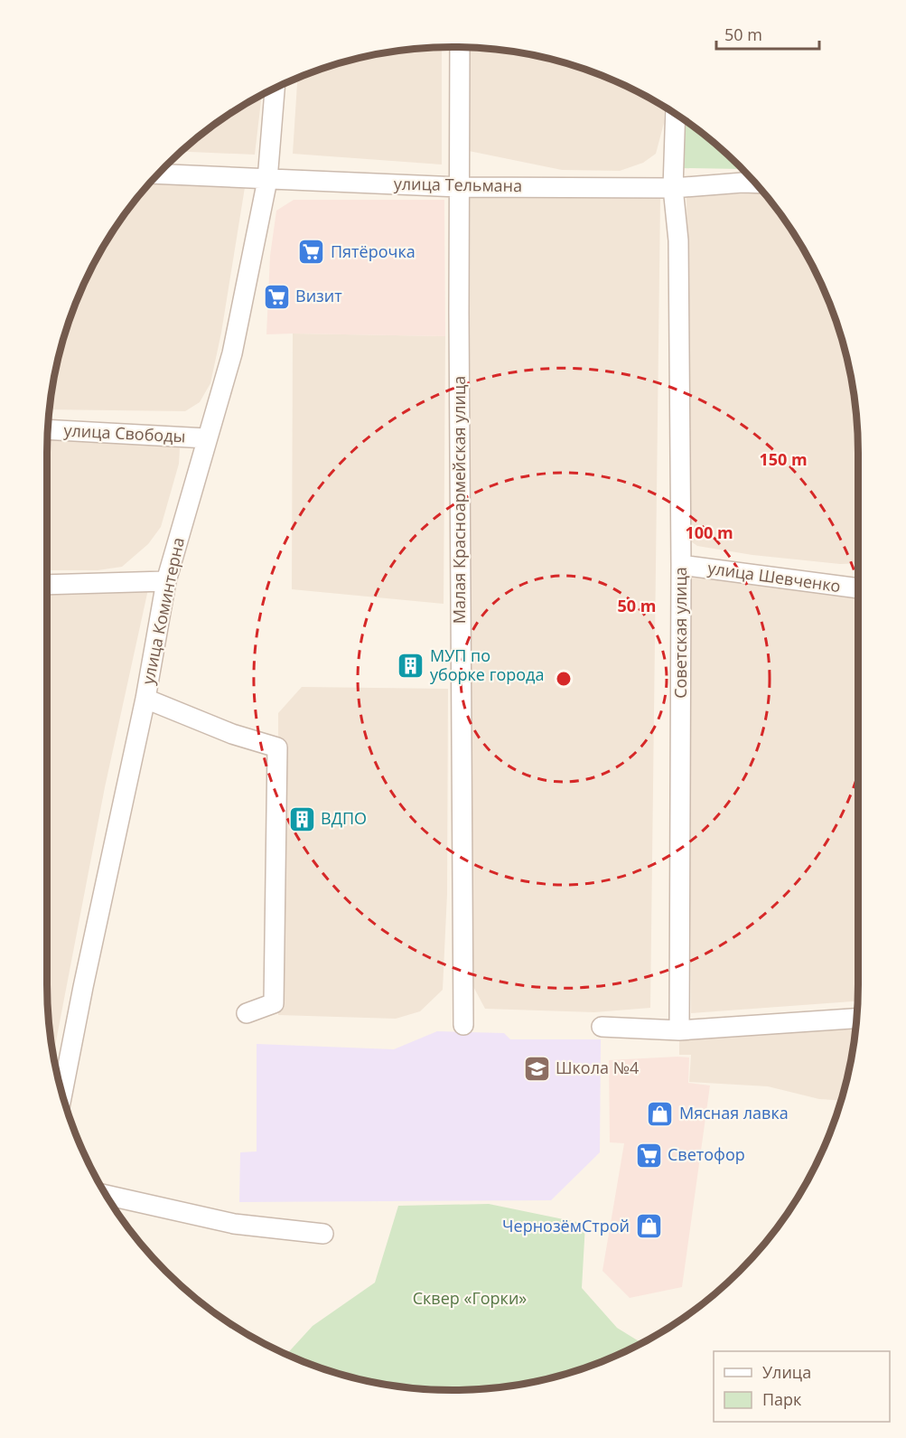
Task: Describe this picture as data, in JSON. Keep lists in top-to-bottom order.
{
  "streets": {
    "street": [
      "улица Тельмана",
      "улица Свободы",
      "Малая Красноармейская улица",
      "улица Шевченко",
      "улица Коминтерна",
      "Советская улица"
    ]
  },
  "crossings": [
    ["улица Тельмана", "Малая Красноармейская улица"],
    ["улица Тельмана", "улица Коминтерна"],
    ["улица Тельмана", "Советская улица"],
    ["улица Свободы", "улица Коминтерна"],
    ["улица Шевченко", "Советская улица"]
  ],
  "parks": ["Сквер «Горки»"],
  "places": {
    "supermarket": ["Пятёрочка", "Визит", "Светофор"],
    "building": ["МУП по уборке города", "ВДПО"],
    "school or university": ["Школа №4"],
    "shop": ["Мясная лавка", "ЧернозёмСтрой"]
  },
  "legend": ["Улица", "Парк"],
  "scale_bar": "50 m",
  "rings": ["150 m", "100 m", "50 m"]
}
